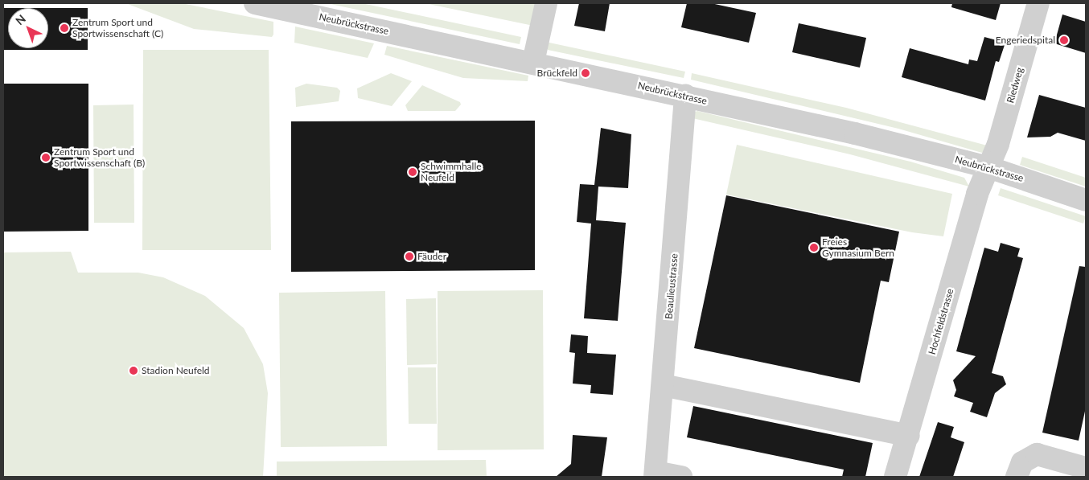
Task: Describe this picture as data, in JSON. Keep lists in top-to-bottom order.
{
  "streets": {
    "street": [
      "Neubrückstrasse",
      "Riedweg",
      "Beaulieustrasse",
      "Hochfeldstrasse"
    ]
  },
  "crossings": [
    ["Neubrückstrasse", "Riedweg"],
    ["Neubrückstrasse", "Beaulieustrasse"],
    ["Neubrückstrasse", "Hochfeldstrasse"],
    ["Riedweg", "Hochfeldstrasse"]
  ],
  "places": [
    "Zentrum Sport und Sportwissenschaft (C)",
    "Engeriedspital",
    "Brückfeld",
    "Zentrum Sport und Sportwissenschaft (B)",
    "Schwimmhalle Neufeld",
    "Freies Gymnasium Bern",
    "Fäuder",
    "Stadion Neufeld"
  ],
  "north": "top left"
}
